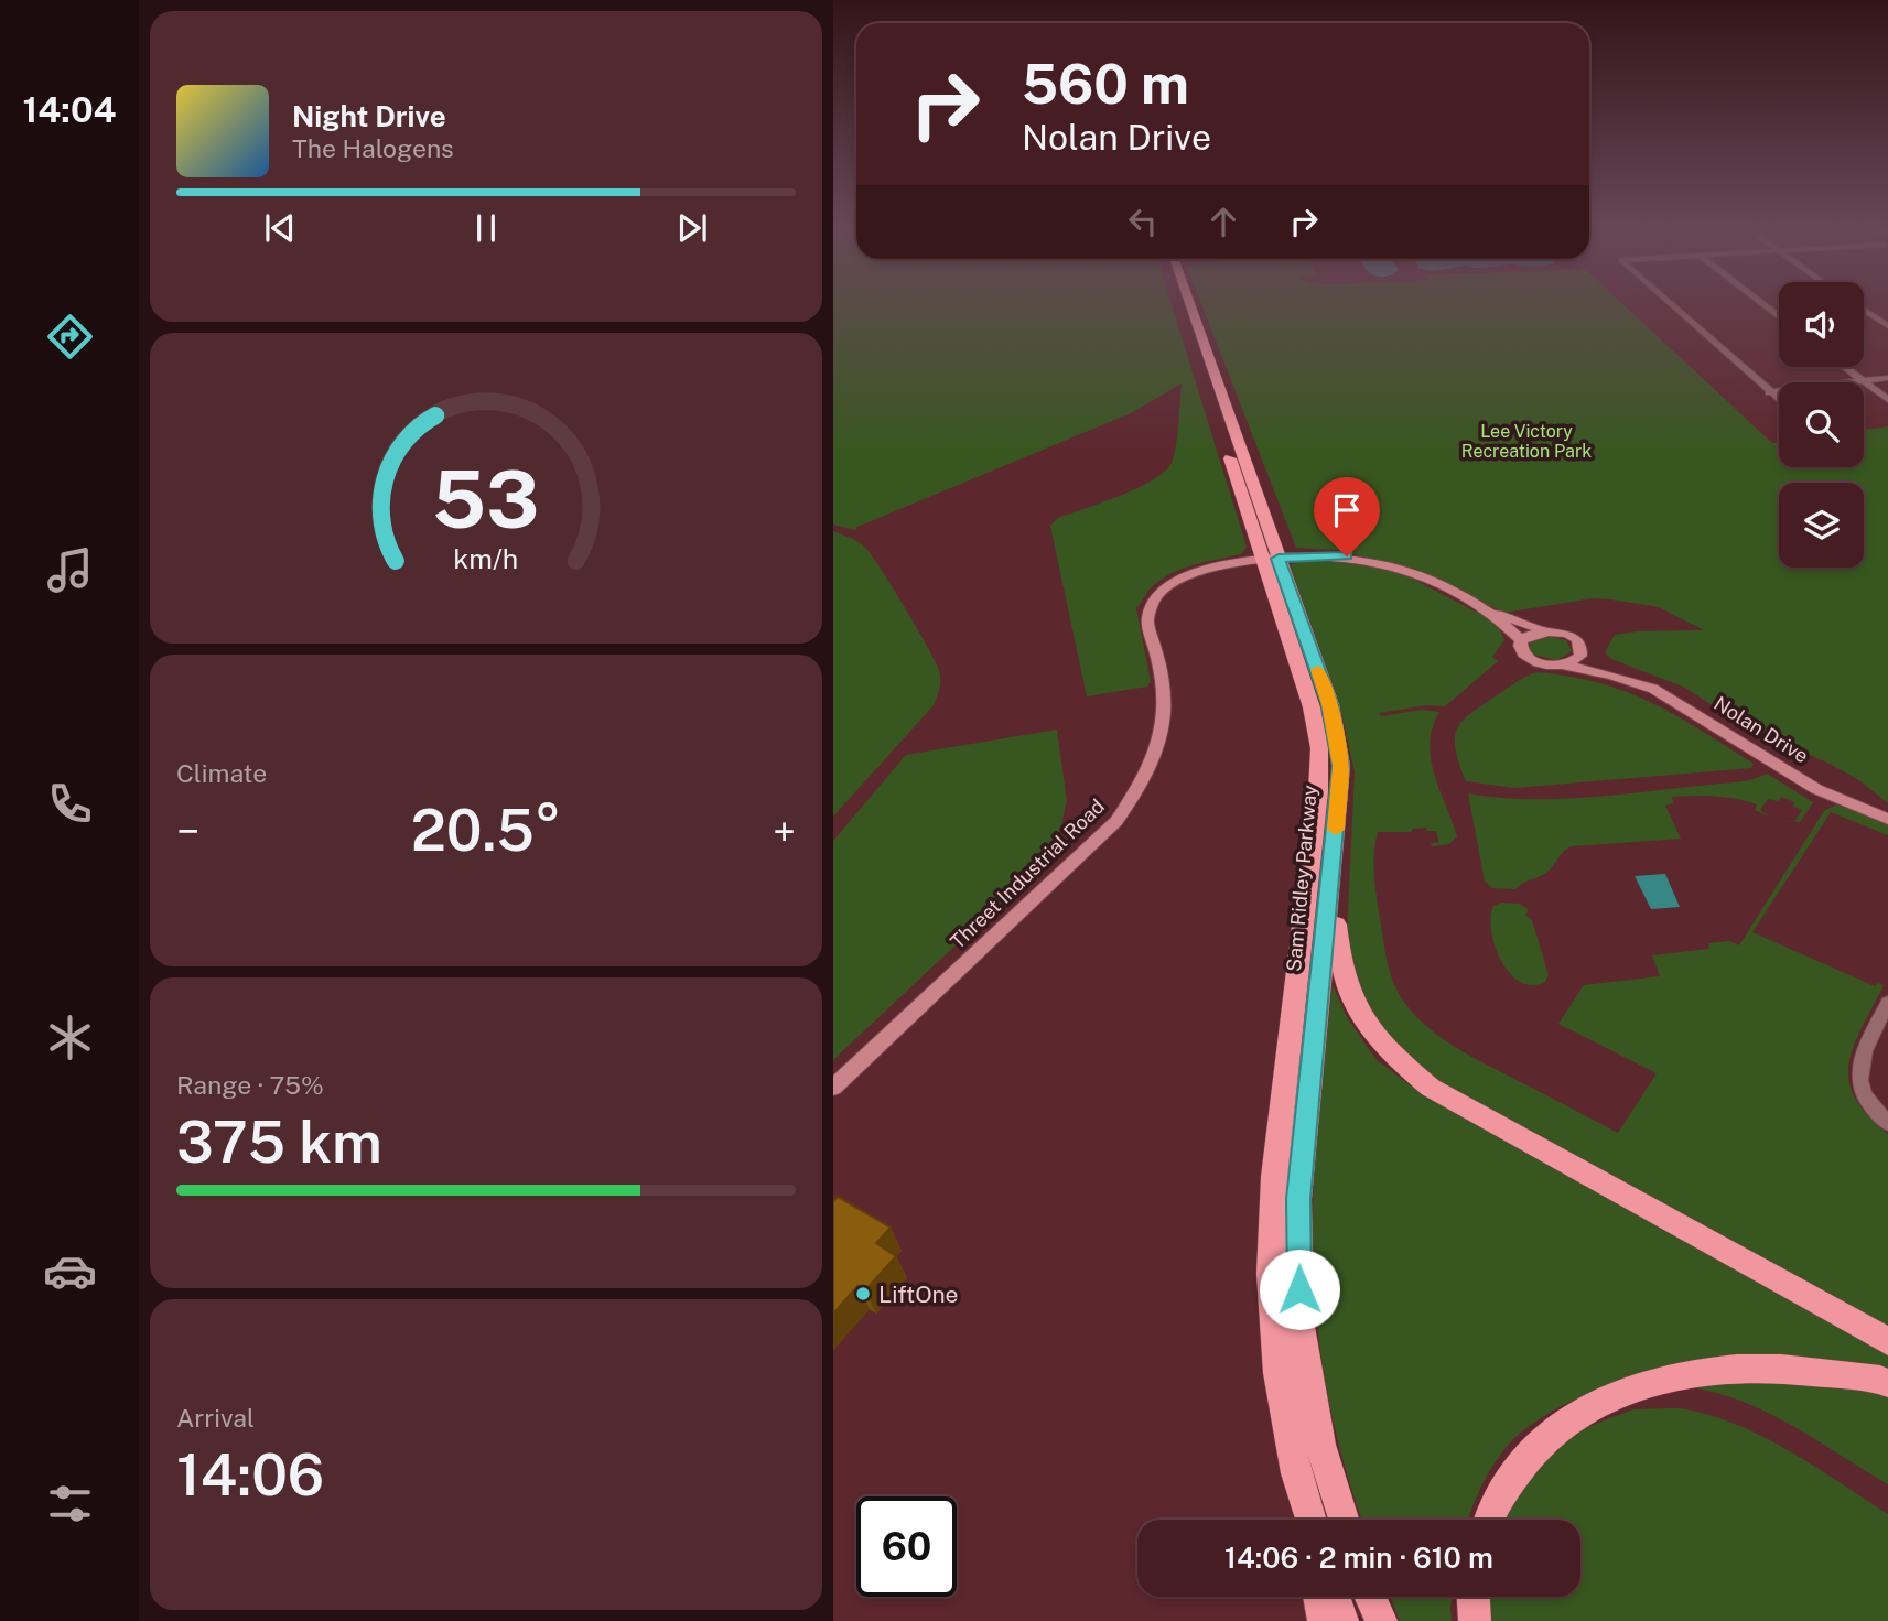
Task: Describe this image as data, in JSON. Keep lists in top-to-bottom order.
{
  "streets": {
    "main road": ["Sam Ridley Parkway"],
    "street": ["Nolan Drive", "Threet Industrial Road"]
  },
  "crossings": [
    ["Threet Industrial Road", "Sam Ridley Parkway"]
  ],
  "parks": ["Lee Victory Recreation Park"],
  "places": ["LiftOne"],
  "page": {
    "tabs": "14:04",
    "turn": ["560 m", "Nolan Drive"],
    "song": ["Night Drive", "The Halogens"],
    "tile": [
      "Climate",
      ["Range · 75%", "375 km"],
      ["Arrival", "14:06"]
    ],
    "heat": ["−", "20.5°", "+"],
    "limit": "60",
    "trip": "14:06 · 2 min · 610 m",
    "gauge": ["53", "km/h"]
  }
}
